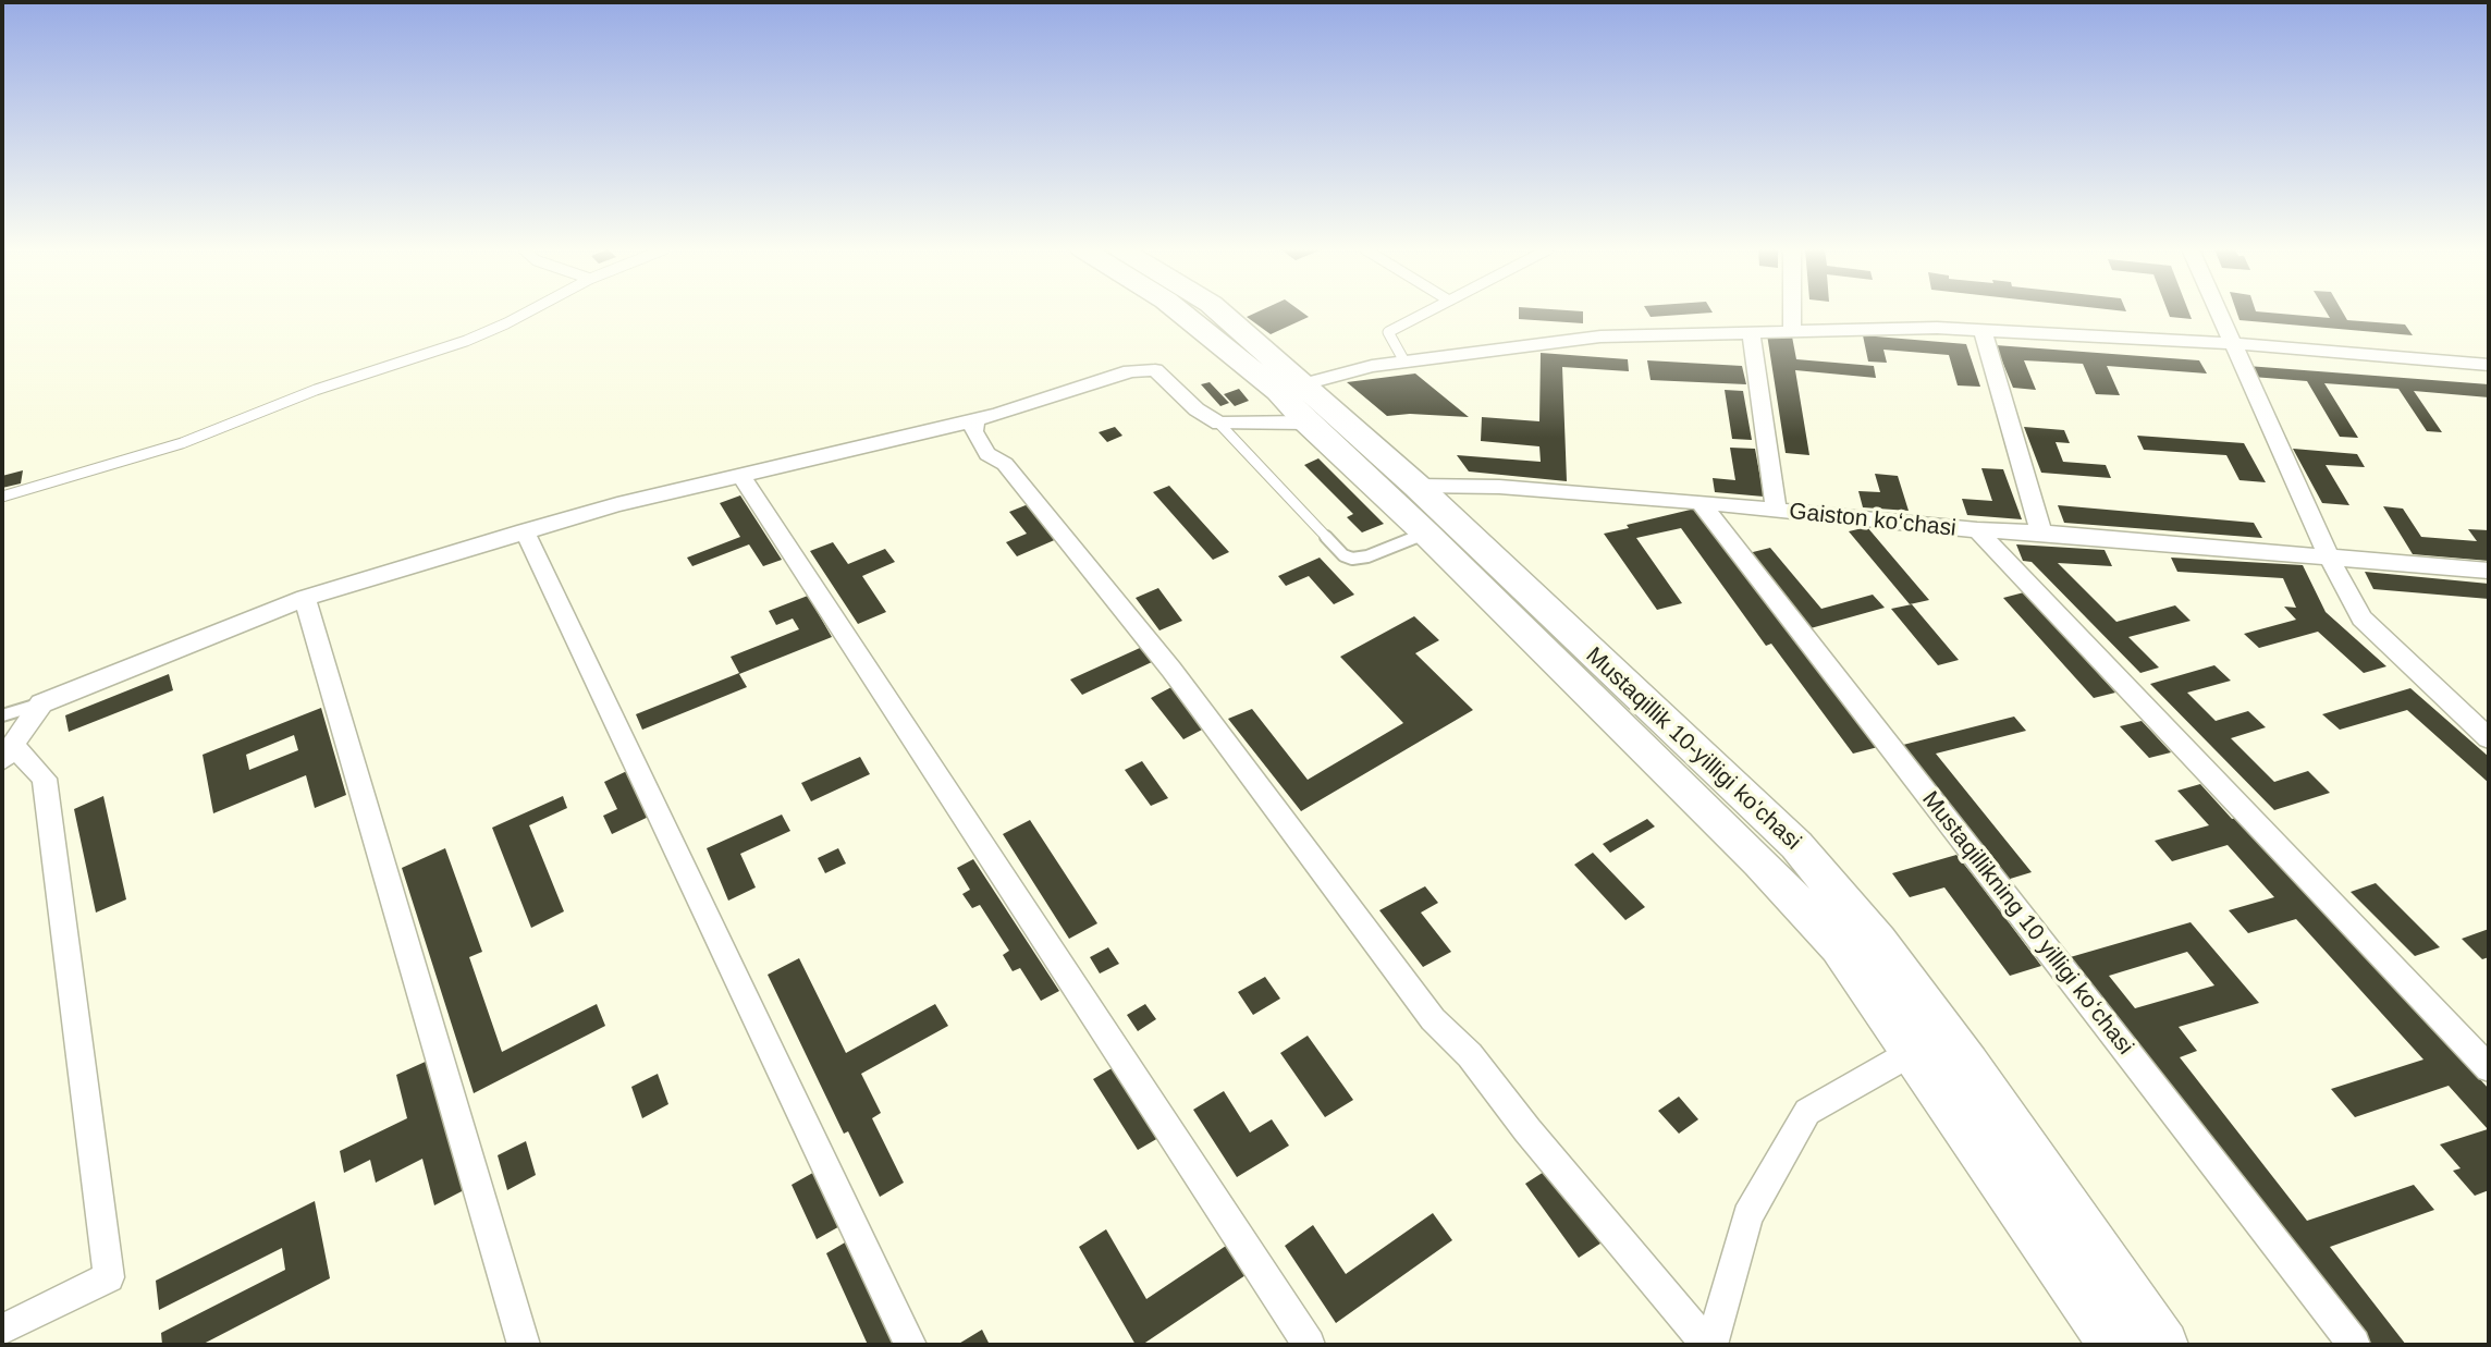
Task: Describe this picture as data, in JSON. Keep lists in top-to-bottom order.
{
  "streets": {
    "main road": ["Mustaqillik 10-yilligi ko'chasi"],
    "street": ["Gaiston koʻchasi", "Mustaqillikning 10 yilligi koʻchasi"]
  },
  "crossings": [
    ["Gaiston koʻchasi", "Mustaqillik 10-yilligi ko'chasi"],
    ["Gaiston koʻchasi", "Mustaqillikning 10 yilligi koʻchasi"]
  ]
}
